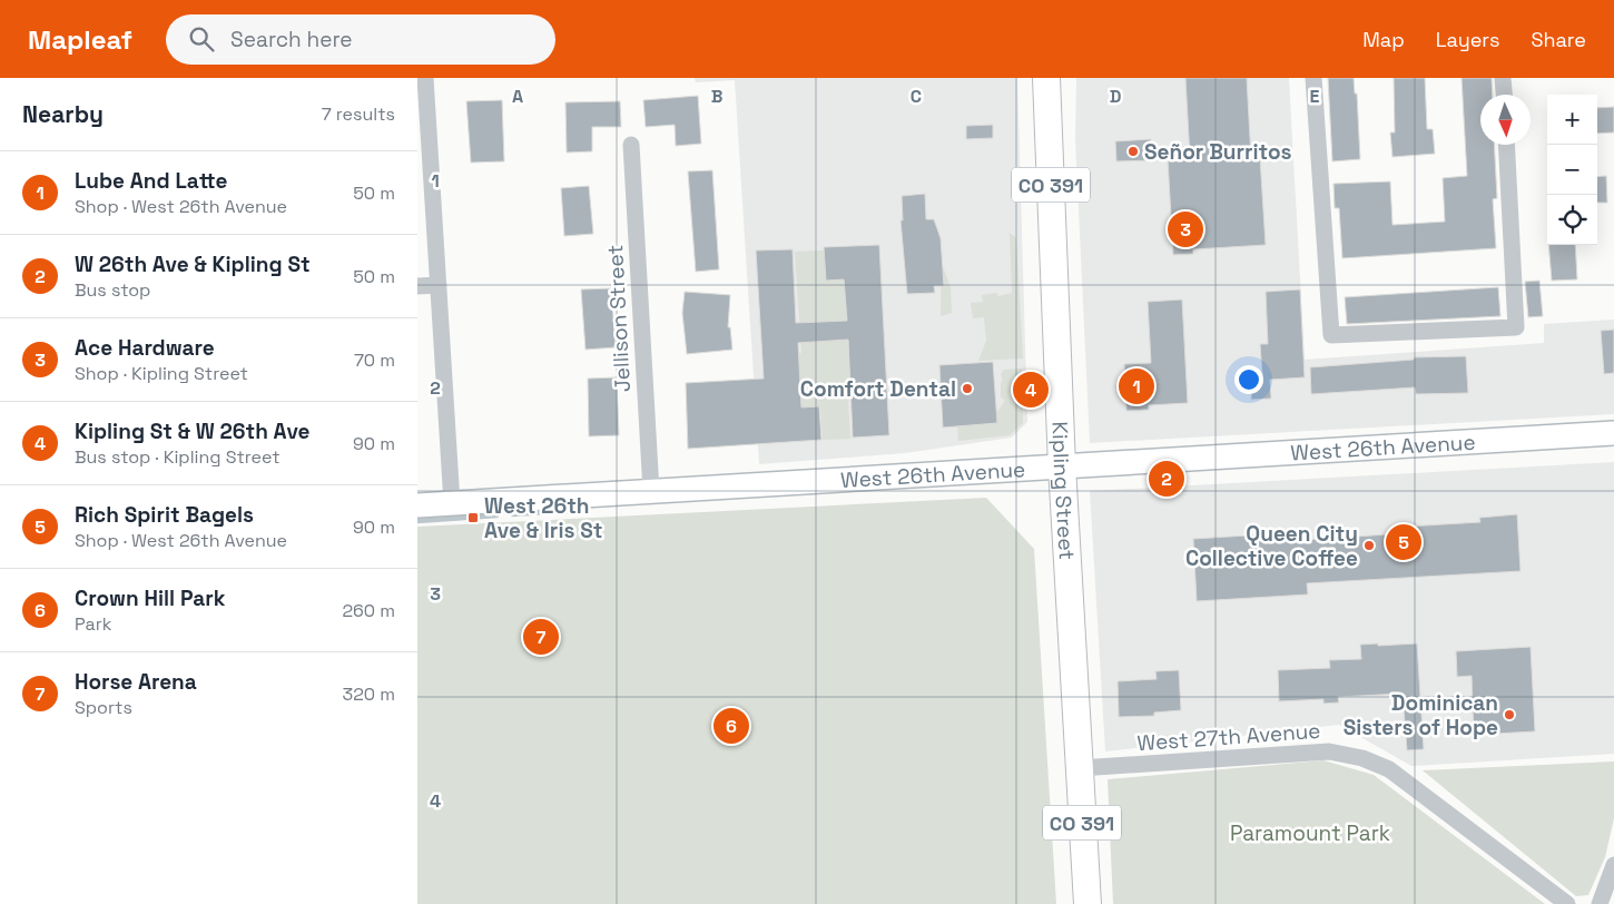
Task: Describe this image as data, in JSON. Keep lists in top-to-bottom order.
{
  "streets": {
    "main road": ["CO 391", "Kipling Street"],
    "street": ["Jellison Street", "West 26th Avenue", "West 27th Avenue"]
  },
  "crossings": [
    ["Jellison Street", "West 26th Avenue"],
    ["West 26th Avenue", "Kipling Street"],
    ["Kipling Street", "West 27th Avenue"]
  ],
  "parks": ["Paramount Park"],
  "places": {
    "other": [
      "Señor Burritos",
      "Comfort Dental",
      "Queen City Collective Coffee",
      "Dominican Sisters of Hope"
    ],
    "transit": ["West 26th Ave & Iris St"]
  },
  "north": "bottom",
  "page": {
    "header": "Mapleaf",
    "search": "Search here",
    "nav": ["Map", "Layers", "Share"],
    "heading": ["Nearby", "7 results"],
    "map_buttons": ["+", "−"],
    "list": [
      {
        "mark": "1",
        "name": "Lube And Latte",
        "note": "Shop · West 26th Avenue",
        "value": "50 m"
      },
      {
        "mark": "2",
        "name": "W 26th Ave & Kipling St",
        "note": "Bus stop",
        "value": "50 m"
      },
      {
        "mark": "3",
        "name": "Ace Hardware",
        "note": "Shop · Kipling Street",
        "value": "70 m"
      },
      {
        "mark": "4",
        "name": "Kipling St & W 26th Ave",
        "note": "Bus stop · Kipling Street",
        "value": "90 m"
      },
      {
        "mark": "5",
        "name": "Rich Spirit Bagels",
        "note": "Shop · West 26th Avenue",
        "value": "90 m"
      },
      {
        "mark": "6",
        "name": "Crown Hill Park",
        "note": "Park",
        "value": "260 m"
      },
      {
        "mark": "7",
        "name": "Horse Arena",
        "note": "Sports",
        "value": "320 m"
      }
    ],
    "pins": [
      "3",
      "1",
      "4",
      "2",
      "5",
      "7",
      "6"
    ]
  },
  "grid": {
    "columns": [
      "A",
      "B",
      "C",
      "D",
      "E"
    ],
    "rows": [
      "1",
      "2",
      "3",
      "4"
    ]
  }
}
